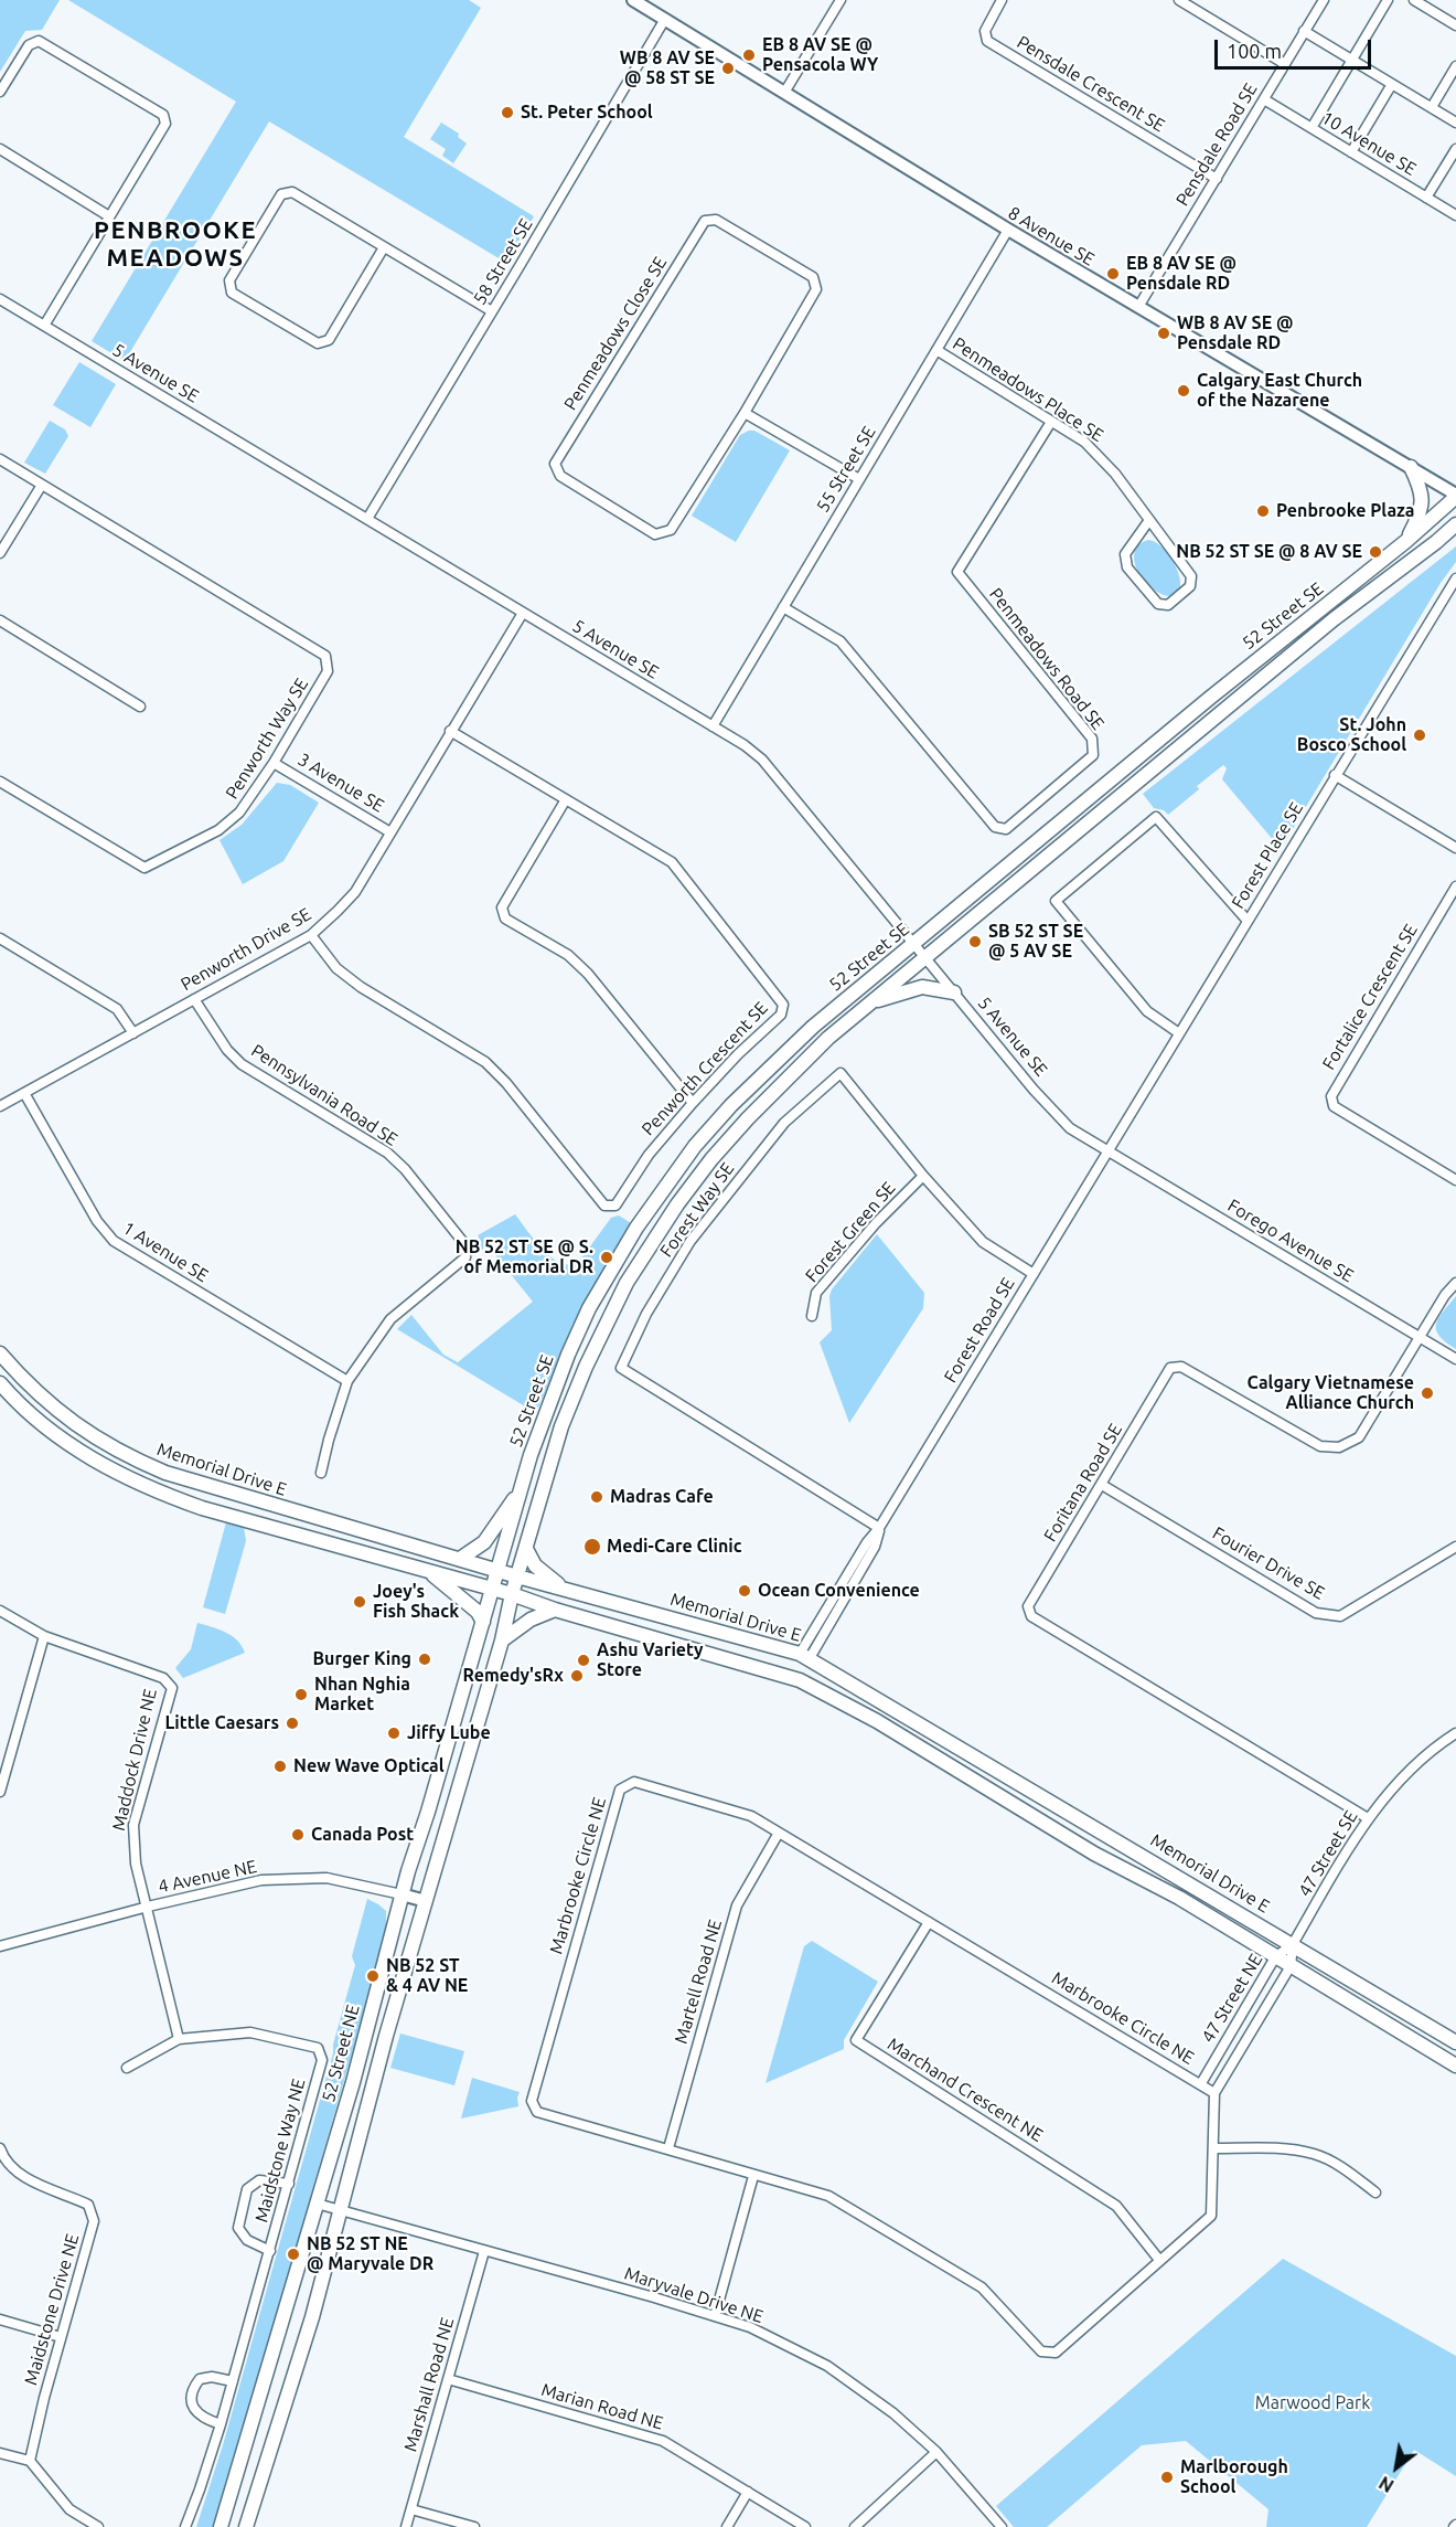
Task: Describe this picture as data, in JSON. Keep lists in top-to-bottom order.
{
  "streets": {
    "main road": ["52 Street SE", "Memorial Drive E", "52 Street NE"],
    "street": [
      "Pensdale Crescent SE",
      "10 Avenue SE",
      "Pensdale Road SE",
      "8 Avenue SE",
      "58 Street SE",
      "Penmeadows Close SE",
      "5 Avenue SE",
      "Penmeadows Place SE",
      "55 Street SE",
      "Penmeadows Road SE",
      "Penworth Way SE",
      "3 Avenue SE",
      "Forest Place SE",
      "Penworth Drive SE",
      "Fortalice Crescent SE",
      "Penworth Crescent SE",
      "Pennsylvania Road SE",
      "Forest Way SE",
      "Forest Green SE",
      "Forego Avenue SE",
      "1 Avenue SE",
      "Forest Road SE",
      "Foritana Road SE",
      "Fourier Drive SE",
      "Maddock Drive NE",
      "47 Street SE",
      "Marbrooke Circle NE",
      "4 Avenue NE",
      "Martell Road NE",
      "47 Street NE",
      "Marchand Crescent NE",
      "Maidstone Way NE",
      "Maryvale Drive NE",
      "Maidstone Drive NE",
      "Marshall Road NE",
      "Marian Road NE"
    ]
  },
  "crossings": [
    ["Pensdale Crescent SE", "Pensdale Road SE"],
    ["10 Avenue SE", "Pensdale Road SE"],
    ["Pensdale Road SE", "8 Avenue SE"],
    ["8 Avenue SE", "58 Street SE"],
    ["8 Avenue SE", "55 Street SE"],
    ["8 Avenue SE", "52 Street SE"],
    ["58 Street SE", "5 Avenue SE"],
    ["5 Avenue SE", "55 Street SE"],
    ["5 Avenue SE", "52 Street SE"],
    ["5 Avenue SE", "Forest Place SE"],
    ["5 Avenue SE", "Penworth Drive SE"],
    ["5 Avenue SE", "Forego Avenue SE"],
    ["5 Avenue SE", "Forest Road SE"],
    ["Penmeadows Place SE", "55 Street SE"],
    ["Penmeadows Place SE", "Penmeadows Road SE"],
    ["55 Street SE", "Penmeadows Road SE"],
    ["52 Street SE", "Memorial Drive E"],
    ["52 Street SE", "52 Street NE"],
    ["Penworth Way SE", "3 Avenue SE"],
    ["3 Avenue SE", "Penworth Drive SE"],
    ["Forest Place SE", "Forego Avenue SE"],
    ["Forest Place SE", "Forest Road SE"],
    ["Penworth Drive SE", "Penworth Crescent SE"],
    ["Penworth Drive SE", "Pennsylvania Road SE"],
    ["Penworth Drive SE", "1 Avenue SE"],
    ["Pennsylvania Road SE", "1 Avenue SE"],
    ["Forest Way SE", "Forest Green SE"],
    ["Forest Way SE", "Forest Road SE"],
    ["Forego Avenue SE", "Forest Road SE"],
    ["Forego Avenue SE", "Foritana Road SE"],
    ["Forest Road SE", "Memorial Drive E"],
    ["Memorial Drive E", "47 Street SE"],
    ["Memorial Drive E", "47 Street NE"],
    ["Memorial Drive E", "52 Street NE"],
    ["Foritana Road SE", "Fourier Drive SE"],
    ["Foritana Road SE", "47 Street SE"],
    ["Maddock Drive NE", "4 Avenue NE"],
    ["47 Street SE", "47 Street NE"],
    ["Marbrooke Circle NE", "Martell Road NE"],
    ["Marbrooke Circle NE", "47 Street NE"],
    ["Marbrooke Circle NE", "Marchand Crescent NE"],
    ["4 Avenue NE", "52 Street NE"],
    ["52 Street NE", "Maryvale Drive NE"],
    ["Maryvale Drive NE", "Marshall Road NE"],
    ["Marshall Road NE", "Marian Road NE"]
  ],
  "districts": ["PENBROOKE MEADOWS"],
  "parks": ["Marwood Park"],
  "places": [
    "EB 8 AV SE @ Pensacola WY",
    "WB 8 AV SE @ 58 ST SE",
    "St. Peter School",
    "EB 8 AV SE @ Pensdale RD",
    "WB 8 AV SE @ Pensdale RD",
    "Calgary East Church of the Nazarene",
    "Penbrooke Plaza",
    "NB 52 ST SE @ 8 AV SE",
    "St. John Bosco School",
    "SB 52 ST SE @ 5 AV SE",
    "NB 52 ST SE @ S. of Memorial DR",
    "Calgary Vietnamese Alliance Church",
    "Madras Cafe",
    "Medi-Care Clinic",
    "Ocean Convenience",
    "Joey's Fish Shack",
    "Burger King",
    "Ashu Variety Store",
    "Remedy'sRx",
    "Nhan Nghia Market",
    "Little Caesars",
    "Jiffy Lube",
    "New Wave Optical",
    "Canada Post",
    "NB 52 ST & 4 AV NE",
    "NB 52 ST NE @ Maryvale DR",
    "Marlborough School"
  ],
  "scale_bar": "100 m",
  "north": "bottom left"
}
